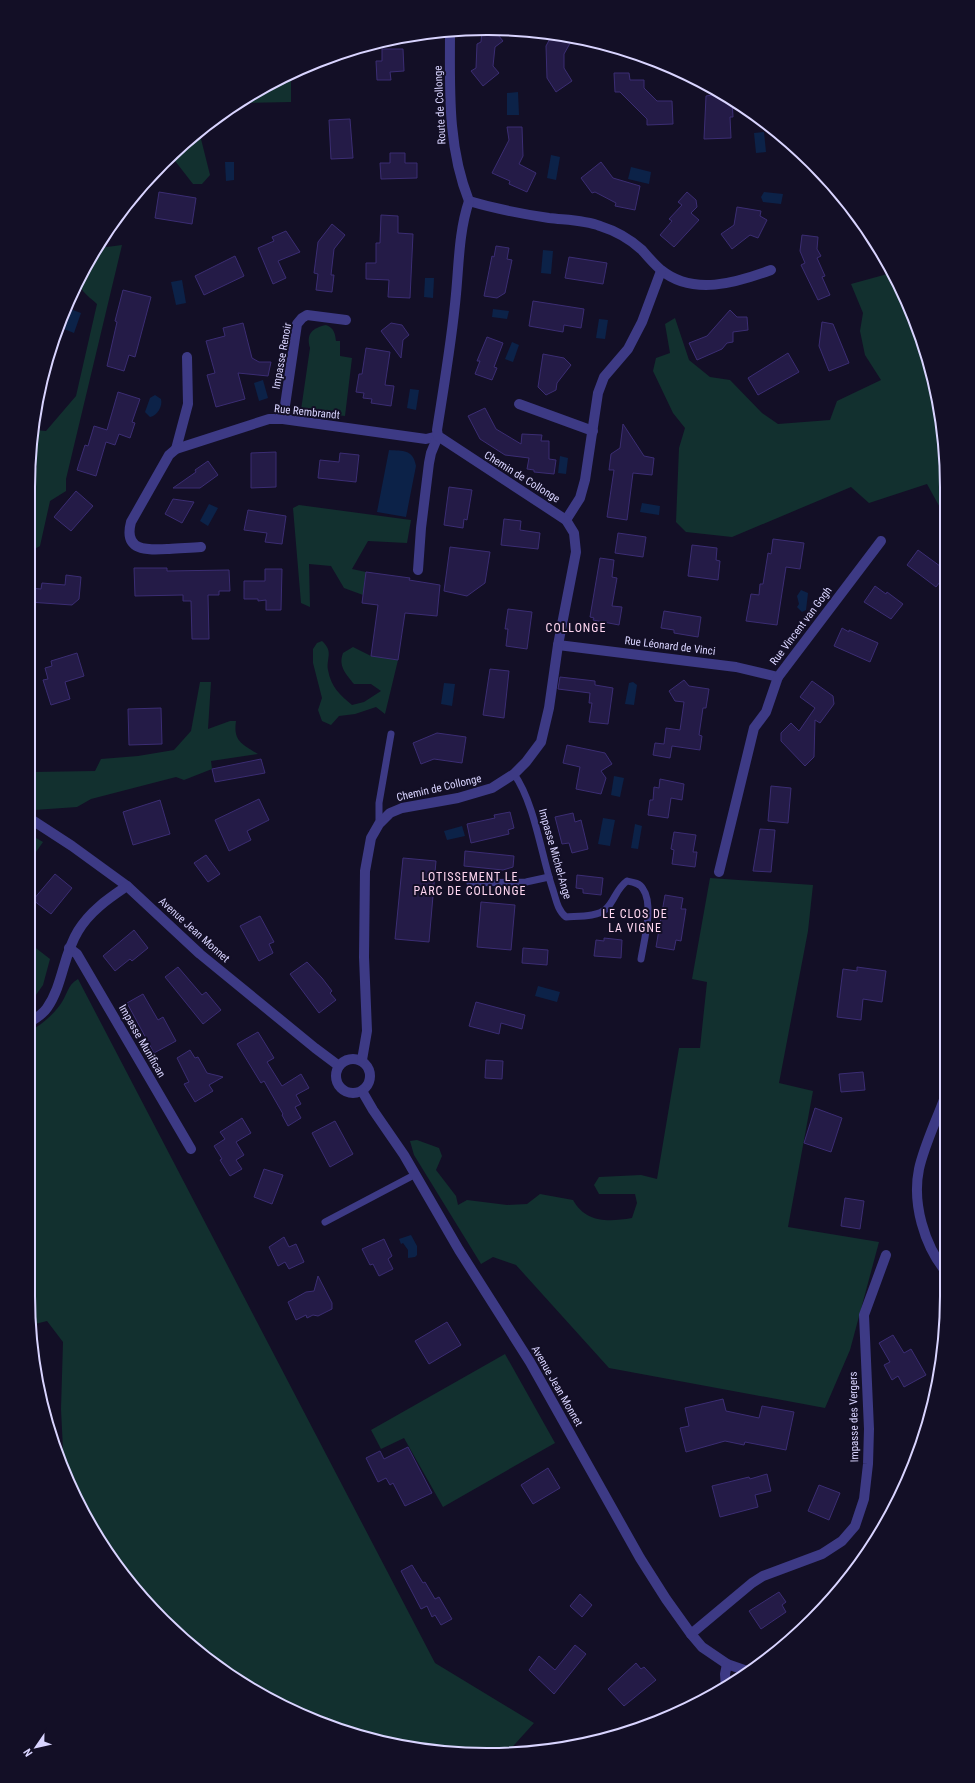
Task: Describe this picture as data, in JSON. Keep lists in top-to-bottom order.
{
  "streets": {
    "street": [
      "Route de Collonge",
      "Impasse Renoir",
      "Rue Rembrandt",
      "Chemin de Collonge",
      "Rue Vincent van Gogh",
      "Rue Léonard de Vinci",
      "Avenue Jean Monnet",
      "Impasse Munifican",
      "Impasse des Vergers"
    ],
    "lane": ["Impasse Michel-Ange"]
  },
  "crossings": [
    ["Impasse Renoir", "Rue Rembrandt"],
    ["Rue Rembrandt", "Chemin de Collonge"],
    ["Chemin de Collonge", "Rue Léonard de Vinci"],
    ["Chemin de Collonge", "Impasse Michel-Ange"],
    ["Chemin de Collonge", "Avenue Jean Monnet"],
    ["Rue Vincent van Gogh", "Rue Léonard de Vinci"],
    ["Avenue Jean Monnet", "Impasse des Vergers"]
  ],
  "districts": ["COLLONGE", "LOTISSEMENT LE PARC DE COLLONGE", "LE CLOS DE LA VIGNE"],
  "north": "bottom left"
}
